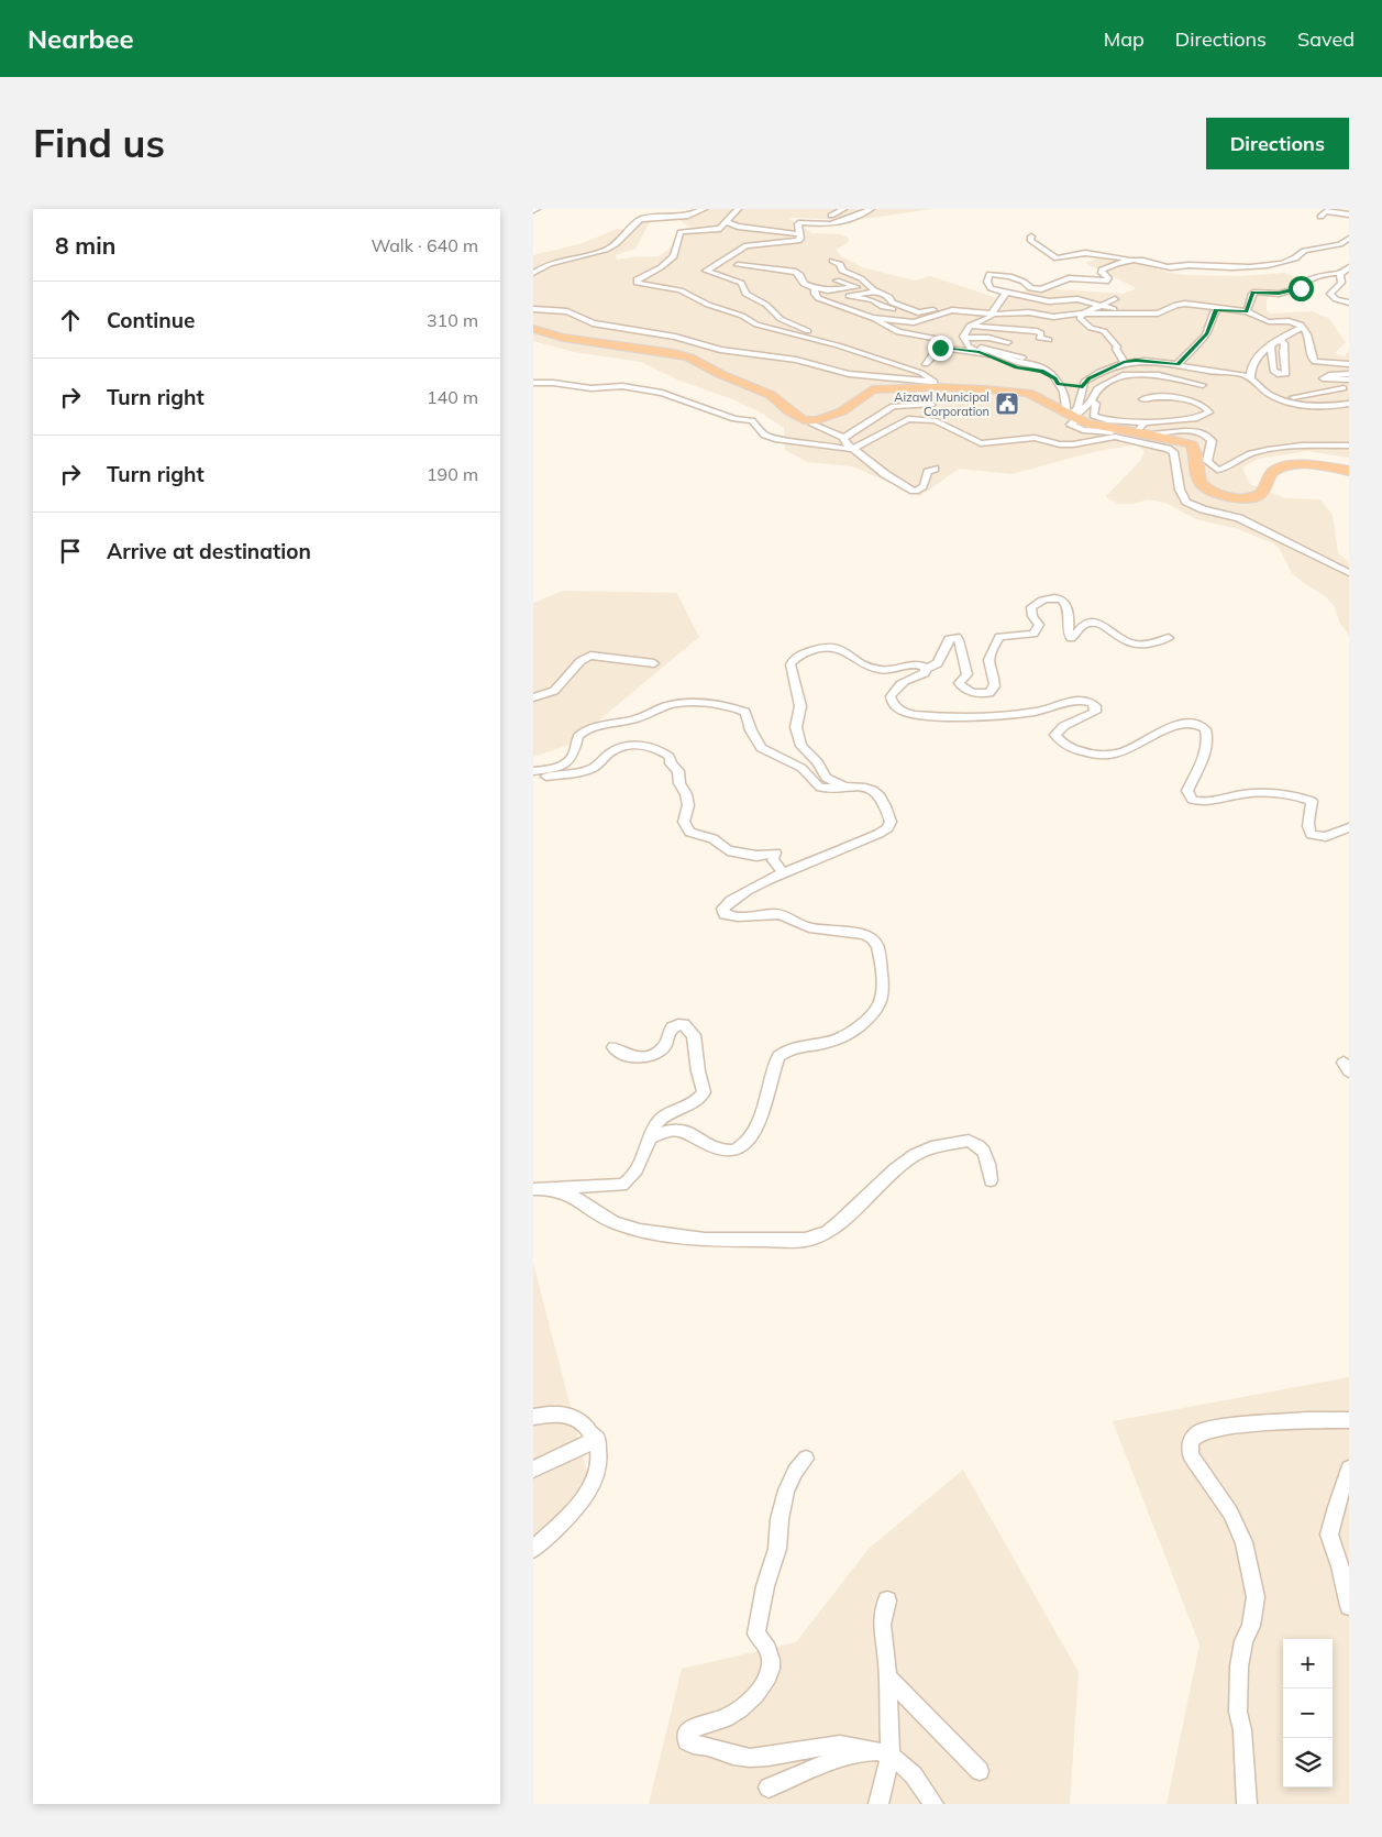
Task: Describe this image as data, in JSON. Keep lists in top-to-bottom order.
{
  "places": {
    "public building": ["Aizawl Municipal Corporation"]
  },
  "page": {
    "header": "Nearbee",
    "nav": ["Map", "Directions", "Saved"],
    "buttons": "Directions",
    "title": "Find us",
    "heading": ["8 min", "Walk · 640 m"],
    "list": [
      ["Continue", "310 m"],
      ["Turn right", "140 m"],
      ["Turn right", "190 m"],
      "Arrive at destination"
    ],
    "map_buttons": ["+", "−"]
  }
}
